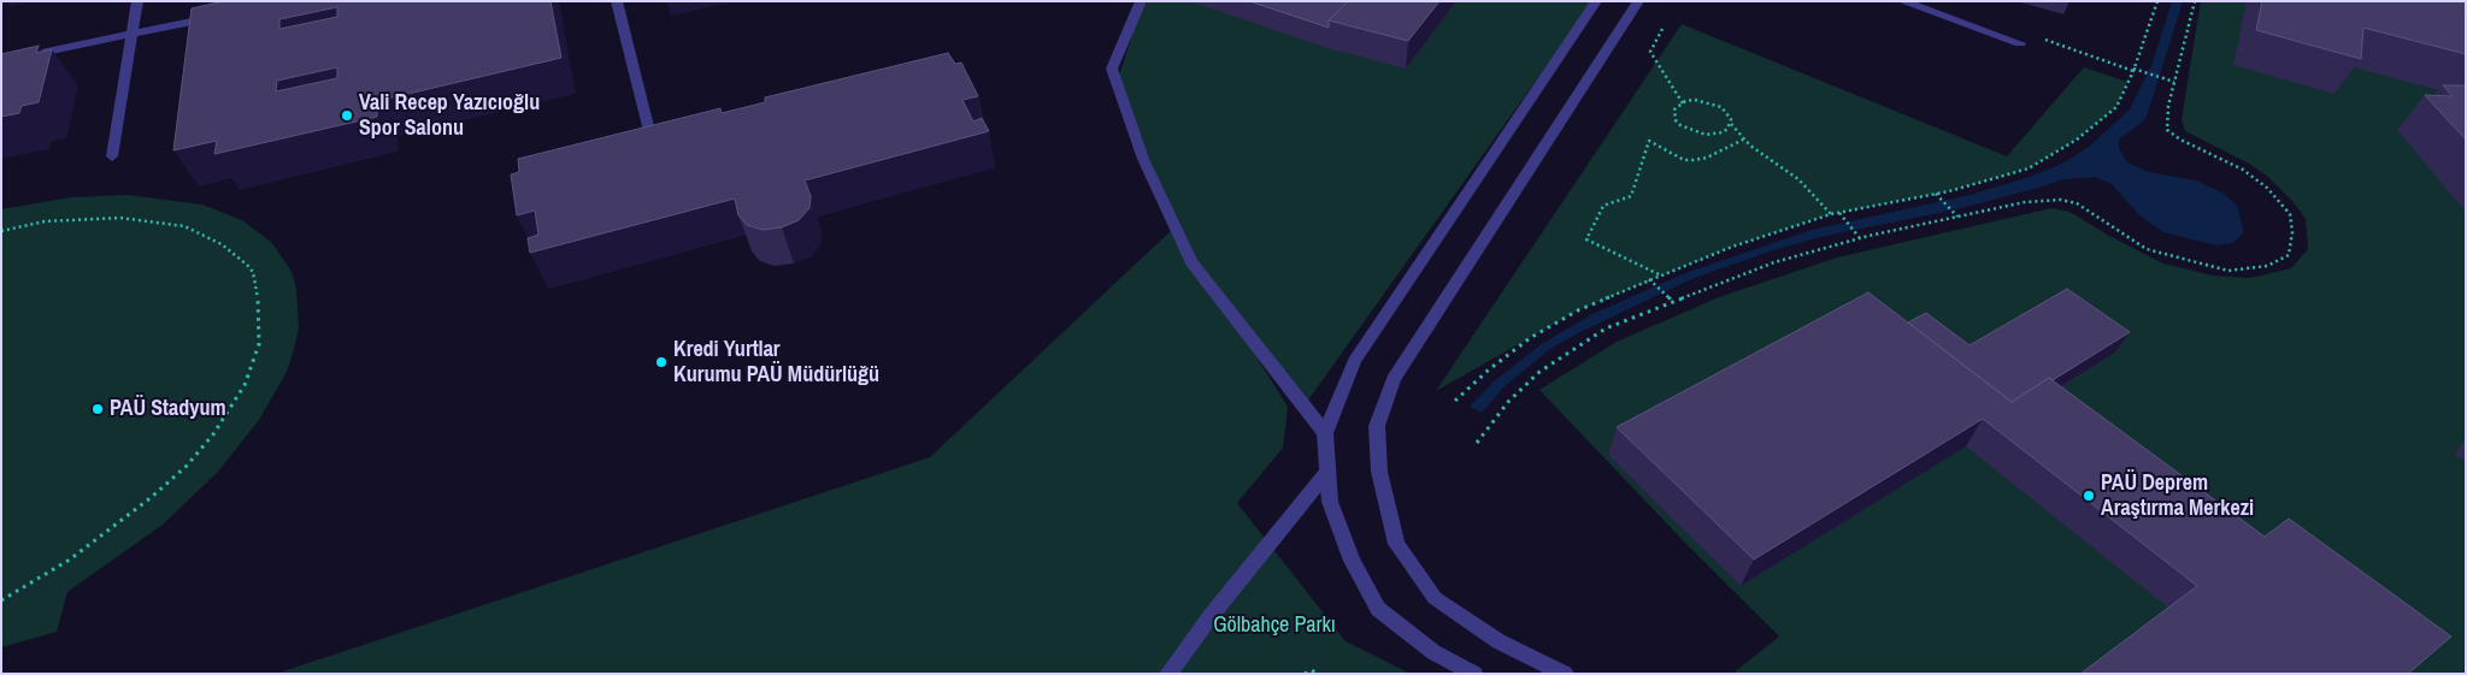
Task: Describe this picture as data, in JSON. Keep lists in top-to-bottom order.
{
  "parks": ["Gölbahçe Parkı"],
  "places": [
    "Vali Recep Yazıcıoğlu Spor Salonu",
    "Kredi Yurtlar Kurumu PAÜ Müdürlüğü",
    "PAÜ Stadyum",
    "PAÜ Deprem Araştırma Merkezi"
  ]
}
